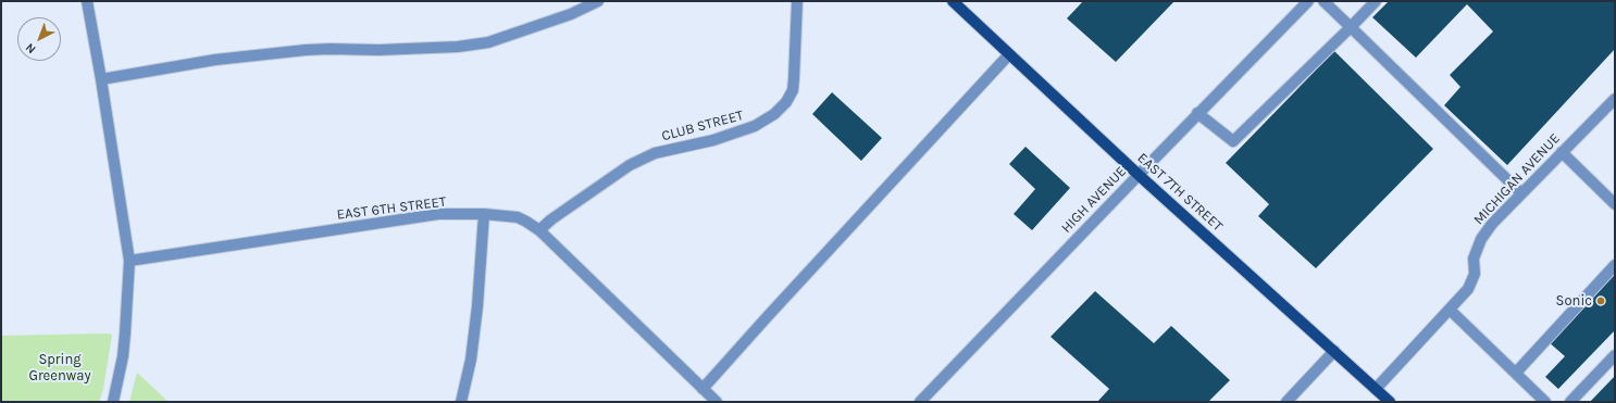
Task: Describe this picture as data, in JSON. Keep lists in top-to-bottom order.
{
  "streets": {
    "main road": ["EAST 7TH STREET"],
    "street": [
      "CLUB STREET",
      "MICHIGAN AVENUE",
      "HIGH AVENUE",
      "EAST 6TH STREET"
    ]
  },
  "crossings": [
    ["CLUB STREET", "EAST 6TH STREET"],
    ["MICHIGAN AVENUE", "EAST 7TH STREET"],
    ["EAST 7TH STREET", "HIGH AVENUE"]
  ],
  "parks": ["Spring Greenway"],
  "places": ["Sonic"],
  "north": "bottom left"
}
